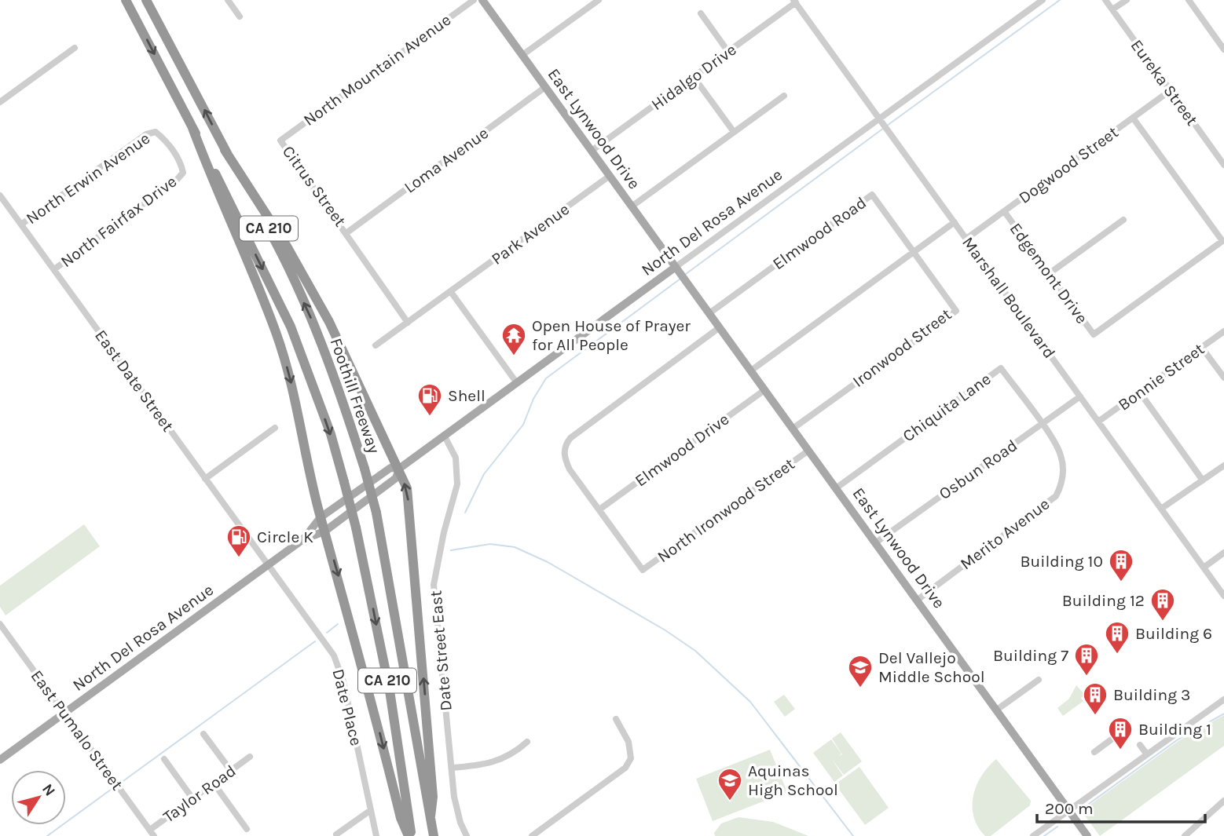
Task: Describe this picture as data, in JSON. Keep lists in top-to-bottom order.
{
  "streets": {
    "highway": ["CA 210", "Foothill Freeway"],
    "main road": ["East Lynwood Drive", "North Del Rosa Avenue"],
    "street": [
      "North Mountain Avenue",
      "Hidalgo Drive",
      "Eureka Street",
      "Loma Avenue",
      "Dogwood Street",
      "North Erwin Avenue",
      "Citrus Street",
      "North Fairfax Drive",
      "Elmwood Road",
      "Park Avenue",
      "Edgemont Drive",
      "Marshall Boulevard",
      "Ironwood Street",
      "Bonnie Street",
      "East Date Street",
      "Chiquita Lane",
      "Elmwood Drive",
      "Osbun Road",
      "North Ironwood Street",
      "Merito Avenue",
      "Date Street East",
      "Date Place",
      "East Pumalo Street",
      "Taylor Road"
    ]
  },
  "crossings": [
    ["North Mountain Avenue", "Citrus Street"],
    ["Hidalgo Drive", "East Lynwood Drive"],
    ["Hidalgo Drive", "Marshall Boulevard"],
    ["Eureka Street", "Dogwood Street"],
    ["East Lynwood Drive", "Loma Avenue"],
    ["East Lynwood Drive", "North Del Rosa Avenue"],
    ["East Lynwood Drive", "Elmwood Road"],
    ["East Lynwood Drive", "Park Avenue"],
    ["East Lynwood Drive", "Ironwood Street"],
    ["East Lynwood Drive", "Chiquita Lane"],
    ["East Lynwood Drive", "Elmwood Drive"],
    ["East Lynwood Drive", "Osbun Road"],
    ["East Lynwood Drive", "North Ironwood Street"],
    ["East Lynwood Drive", "Merito Avenue"],
    ["Loma Avenue", "Citrus Street"],
    ["Dogwood Street", "Edgemont Drive"],
    ["Dogwood Street", "Marshall Boulevard"],
    ["North Erwin Avenue", "North Fairfax Drive"],
    ["North Erwin Avenue", "East Date Street"],
    ["Citrus Street", "Park Avenue"],
    ["North Fairfax Drive", "East Date Street"],
    ["North Del Rosa Avenue", "Marshall Boulevard"],
    ["North Del Rosa Avenue", "East Date Street"],
    ["North Del Rosa Avenue", "Date Street East"],
    ["North Del Rosa Avenue", "Date Place"],
    ["North Del Rosa Avenue", "East Pumalo Street"],
    ["Elmwood Road", "Ironwood Street"],
    ["Marshall Boulevard", "Bonnie Street"],
    ["Marshall Boulevard", "Osbun Road"],
    ["East Date Street", "Date Place"],
    ["Chiquita Lane", "Osbun Road"],
    ["Chiquita Lane", "Merito Avenue"],
    ["Elmwood Drive", "North Ironwood Street"],
    ["Osbun Road", "Merito Avenue"],
    ["East Pumalo Street", "Taylor Road"]
  ],
  "places": {
    "temple": ["Open House of Prayer for All People"],
    "fuel station": ["Shell", "Circle K"],
    "building": [
      "Building 10",
      "Building 12",
      "Building 6",
      "Building 7",
      "Building 3",
      "Building 1"
    ],
    "school or university": ["Del Vallejo Middle School", "Aquinas High School"]
  },
  "scale_bar": "200 m",
  "north": "top right"
}
